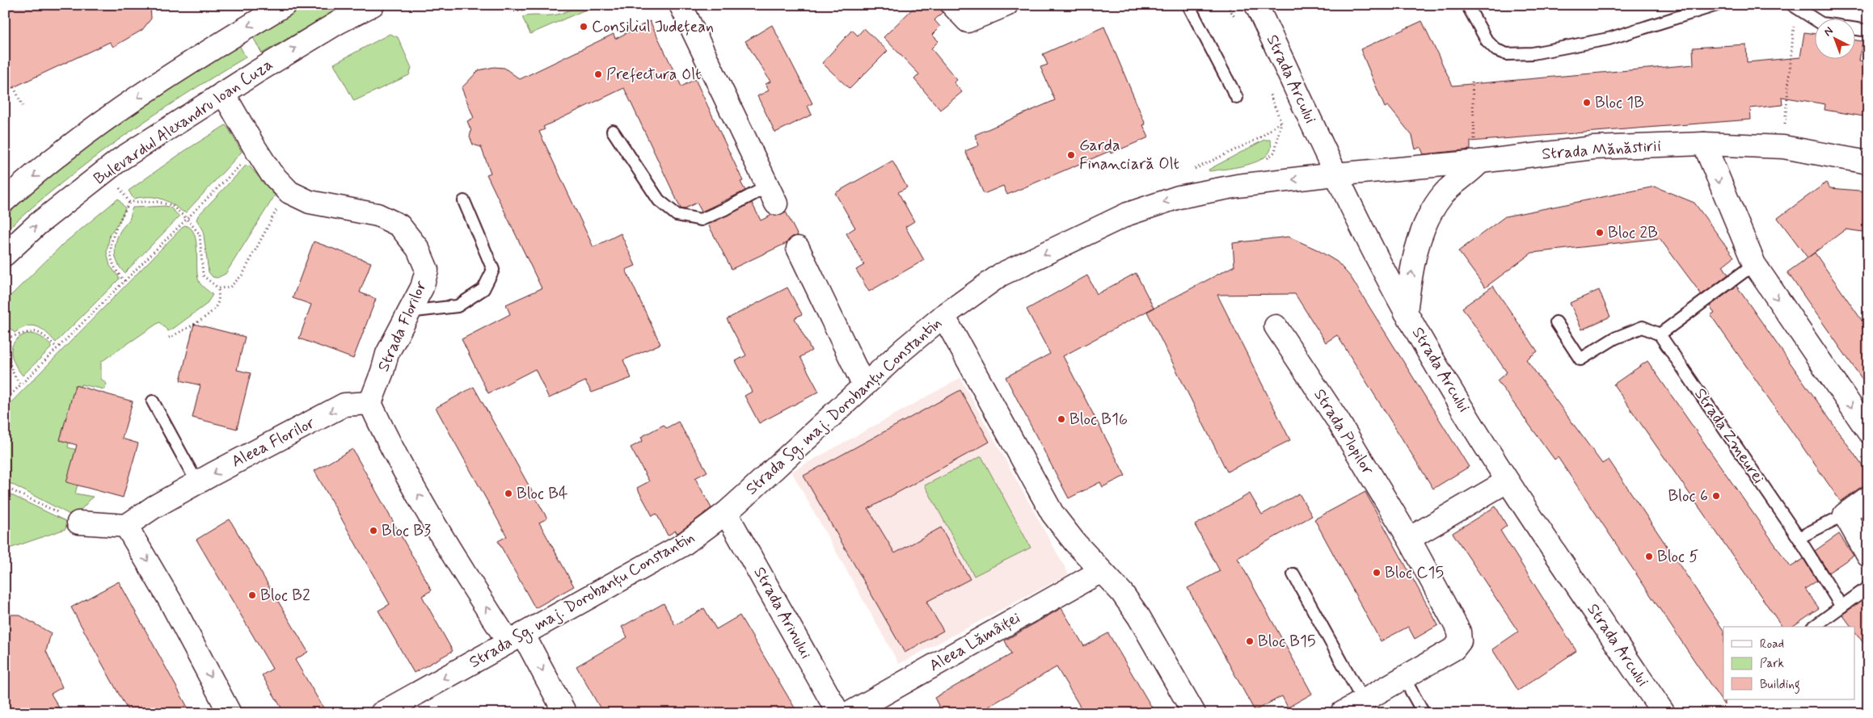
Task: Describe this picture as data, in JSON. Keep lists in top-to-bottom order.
{
  "streets": {
    "street": [
      "Strada Arcului",
      "Bulevardul Alexandru Ioan Cuza",
      "Strada Mănăstirii",
      "Strada Florilor",
      "Strada Sg. maj. Dorobanțu Constantin",
      "Strada Plopilor",
      "Aleea Florilor",
      "Strada Arinului",
      "Aleea Lămâiței"
    ],
    "lane": ["Strada Zmeurei"]
  },
  "crossings": [
    ["Strada Arcului", "Strada Mănăstirii"],
    ["Strada Arcului", "Strada Sg. maj. Dorobanțu Constantin"],
    ["Bulevardul Alexandru Ioan Cuza", "Strada Florilor"],
    ["Strada Mănăstirii", "Strada Sg. maj. Dorobanțu Constantin"],
    ["Strada Florilor", "Aleea Florilor"],
    ["Strada Sg. maj. Dorobanțu Constantin", "Strada Arinului"]
  ],
  "one_way": ["Strada Sg. maj. Dorobanțu Constantin", "Aleea Florilor"],
  "places": [
    "Consiliul Județean",
    "Prefectura Olt",
    "Bloc 1B",
    "Garda Financiară Olt",
    "Bloc 2B",
    "Bloc B16",
    "Bloc B4",
    "Bloc 6",
    "Bloc B3",
    "Bloc 5",
    "Bloc C15",
    "Bloc B2",
    "Bloc B15"
  ],
  "legend": ["Road", "Park", "Building"],
  "north": "top left"
}
